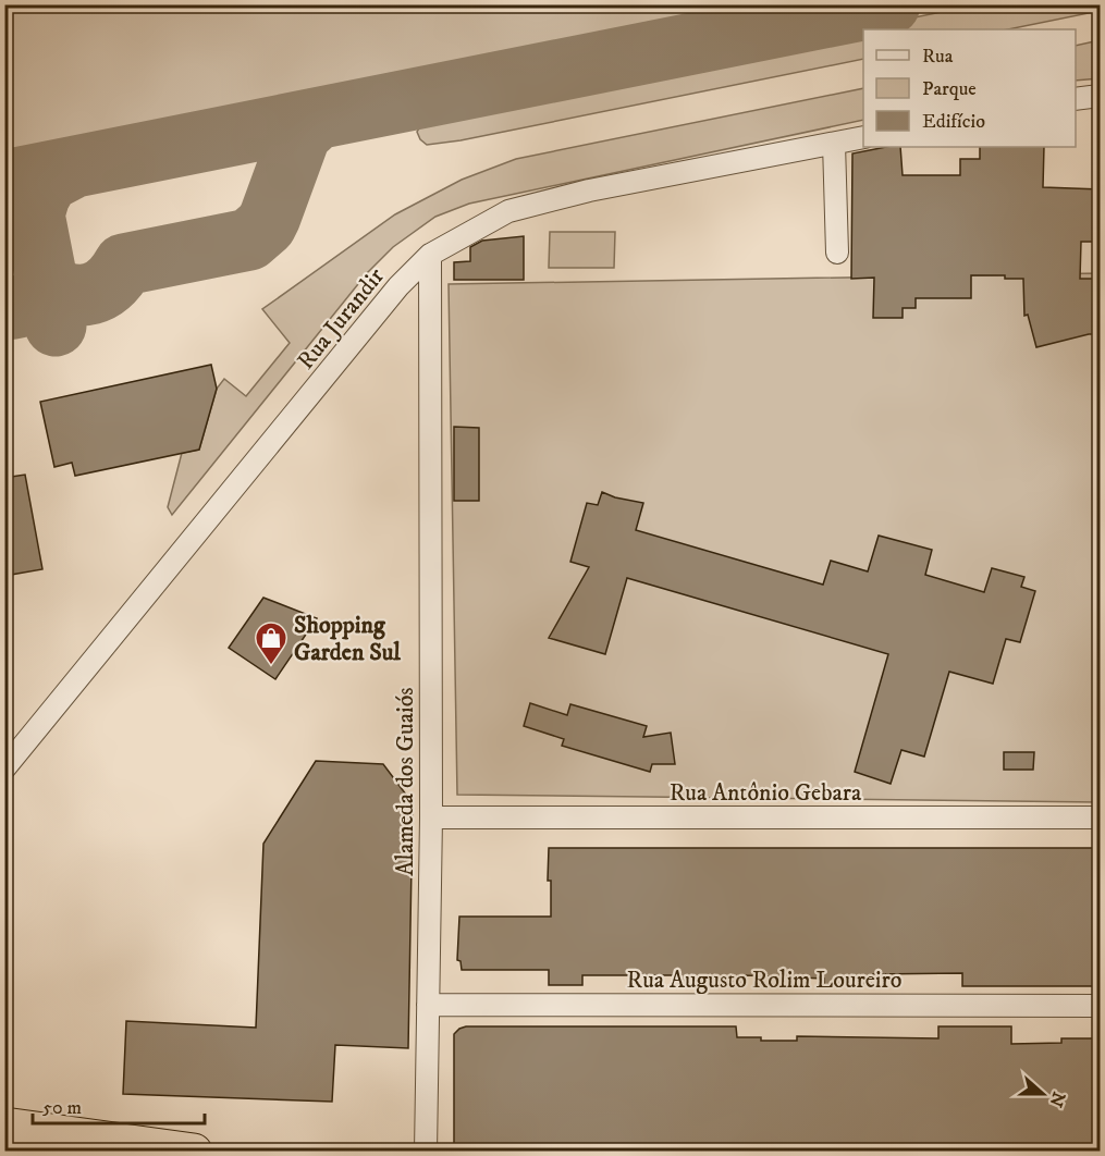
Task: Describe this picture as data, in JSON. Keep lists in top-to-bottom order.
{
  "streets": {
    "street": [
      "Rua Jurandir",
      "Alameda dos Guaiós",
      "Rua Antônio Gebara",
      "Rua Augusto Rolim Loureiro"
    ]
  },
  "crossings": [
    ["Rua Jurandir", "Alameda dos Guaiós"],
    ["Alameda dos Guaiós", "Rua Antônio Gebara"],
    ["Alameda dos Guaiós", "Rua Augusto Rolim Loureiro"]
  ],
  "places": {
    "shop": ["Shopping Garden Sul"]
  },
  "legend": ["Rua", "Parque", "Edifício"],
  "scale_bar": "50 m",
  "north": "right"
}
